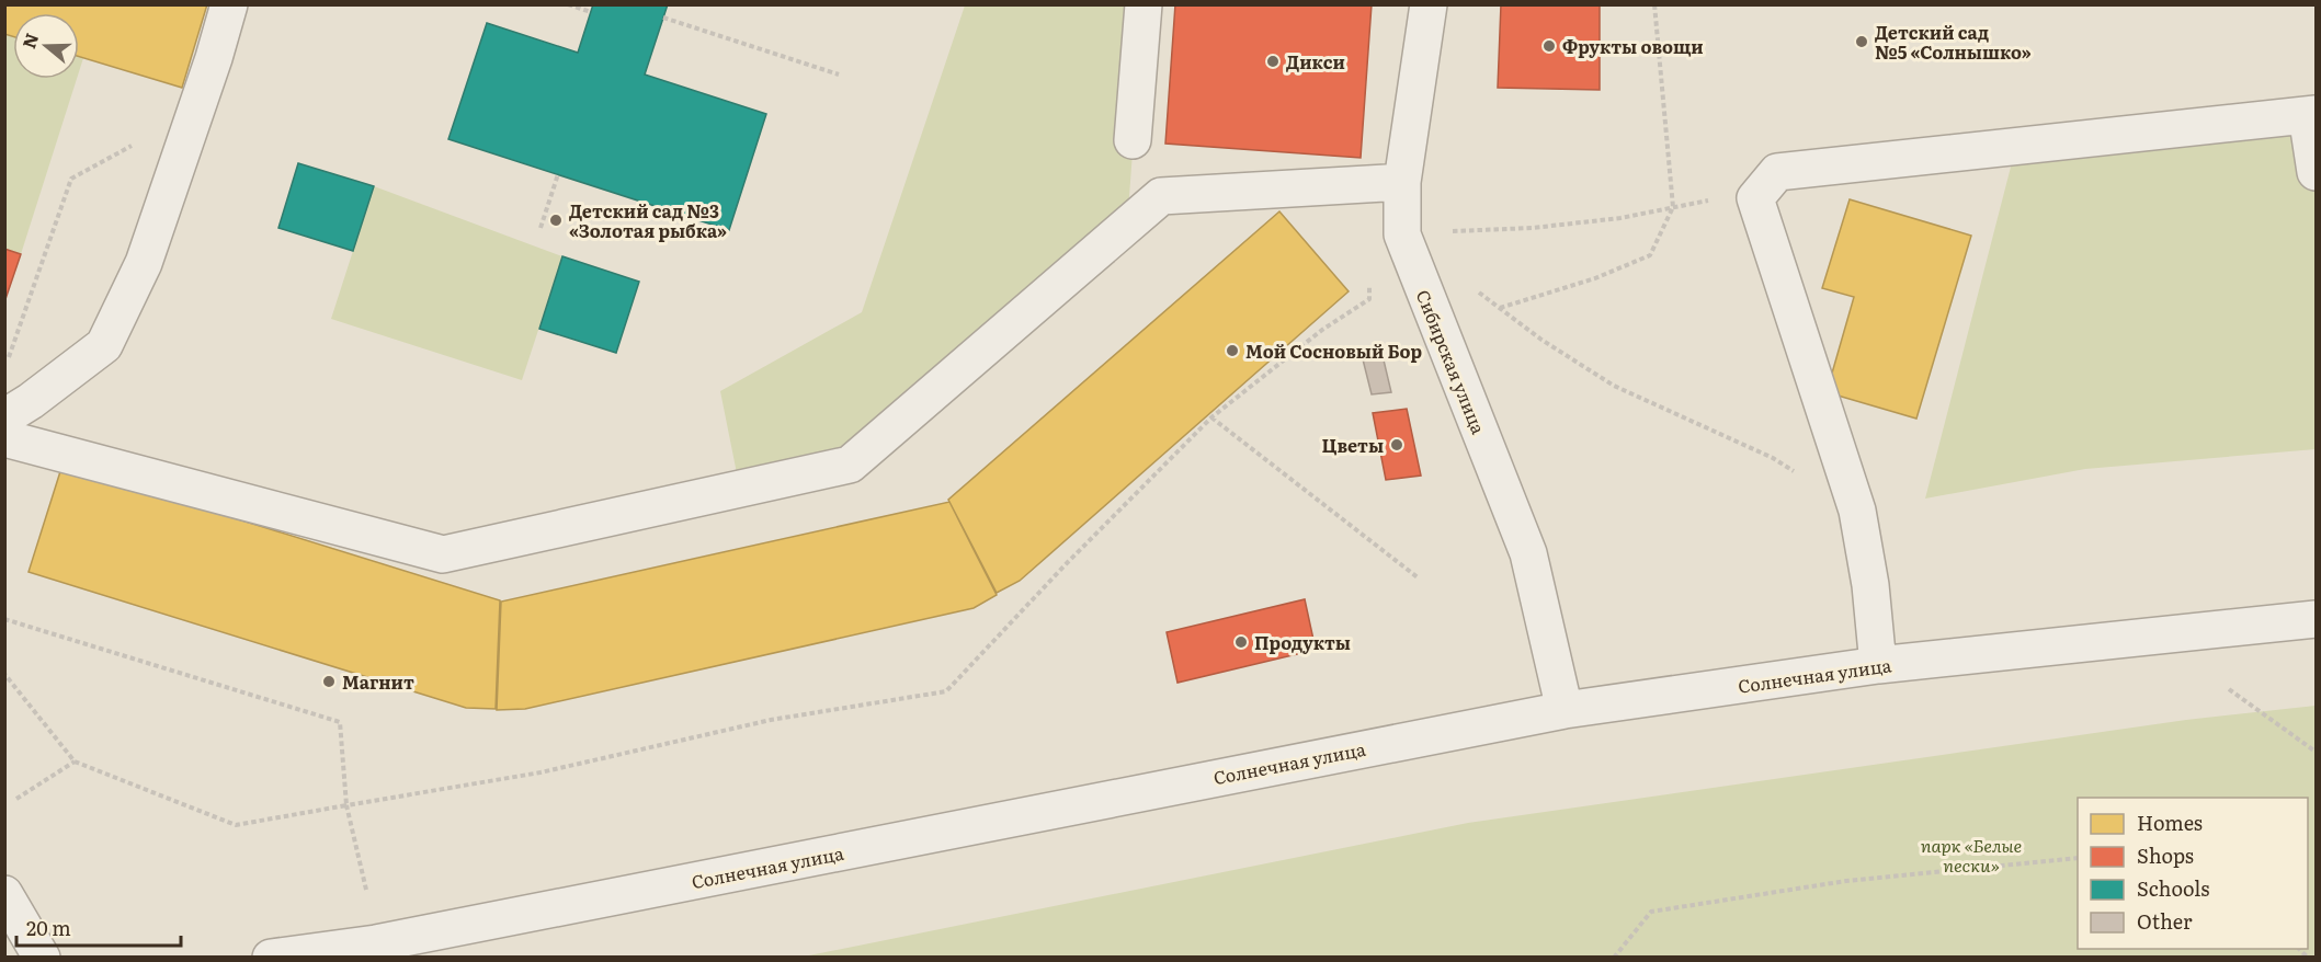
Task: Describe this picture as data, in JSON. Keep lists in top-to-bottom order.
{
  "streets": {
    "street": ["Сибирская улица", "Солнечная улица"]
  },
  "crossings": [
    ["Сибирская улица", "Солнечная улица"]
  ],
  "parks": ["парк «Белые пески»"],
  "places": [
    "Детский сад №5 «Солнышко»",
    "Фрукты овощи",
    "Дикси",
    "Детский сад №3 «Золотая рыбка»",
    "Мой Сосновый Бор",
    "Цветы",
    "Продукты",
    "Магнит"
  ],
  "legend": [
    "Homes",
    "Shops",
    "Schools",
    "Other"
  ],
  "scale_bar": "20 m",
  "north": "left"
}
